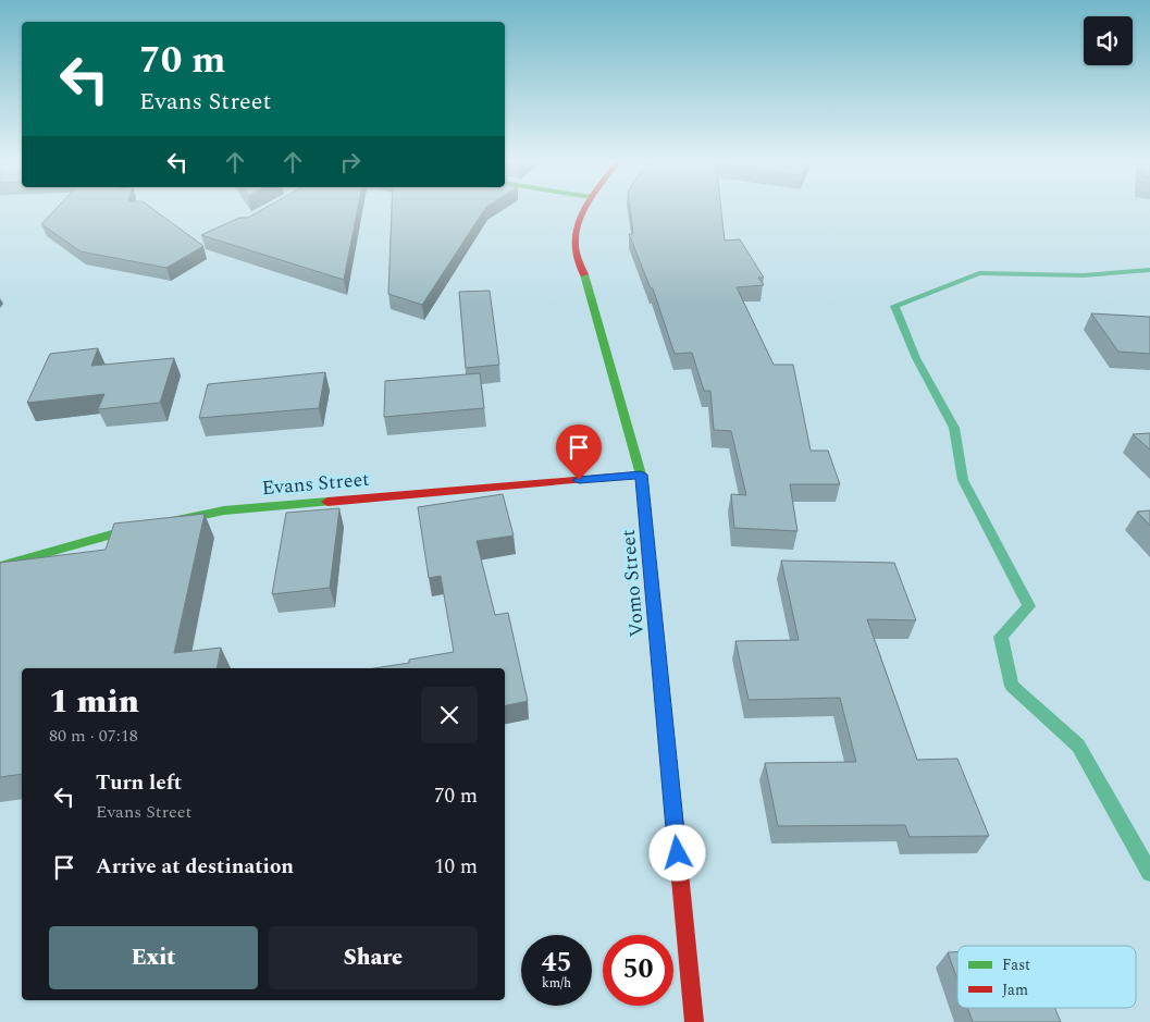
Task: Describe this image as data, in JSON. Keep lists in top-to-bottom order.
{
  "streets": {
    "main road": ["Evans Street", "Vomo Street"]
  },
  "crossings": [
    ["Evans Street", "Vomo Street"]
  ],
  "legend": ["Fast", "Jam"],
  "page": {
    "turn": ["70 m", "Evans Street"],
    "heading": ["1 min", "80 m · 07:18"],
    "list": [
      {
        "name": "Turn left",
        "note": "Evans Street",
        "value": "70 m"
      },
      {
        "name": "Arrive at destination",
        "value": "10 m"
      }
    ],
    "buttons": ["Exit", "Share"],
    "speed": "45 km/h",
    "limit": "50"
  }
}
